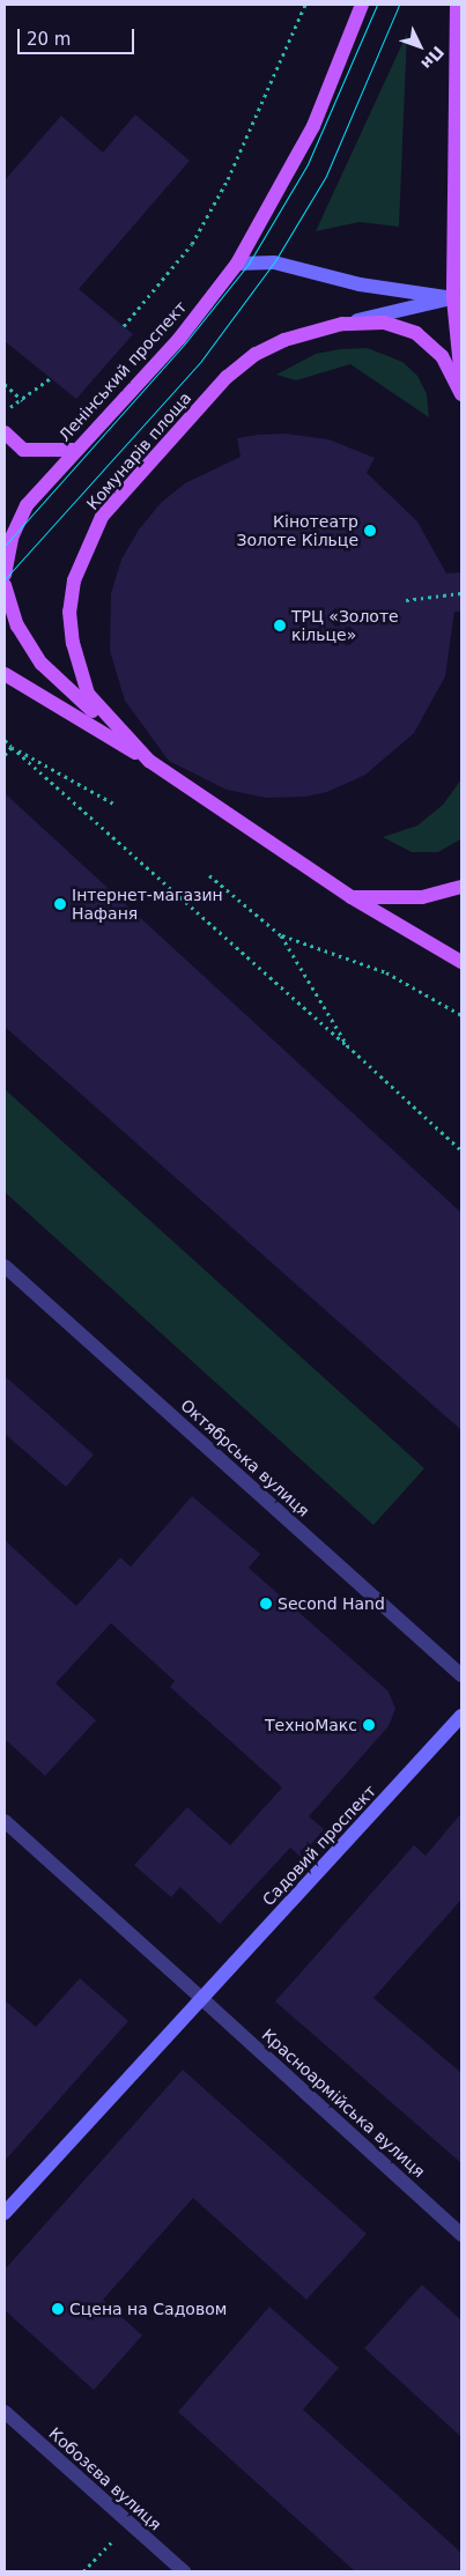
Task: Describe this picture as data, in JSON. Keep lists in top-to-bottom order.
{
  "streets": {
    "main road": ["Ленінський проспект", "Комунарів площа"],
    "street": [
      "Октябрська вулиця",
      "Садовий проспект",
      "Красноармійська вулиця",
      "Кобозєва вулиця"
    ]
  },
  "crossings": [
    ["Садовий проспект", "Красноармійська вулиця"]
  ],
  "places": [
    "Кінотеатр Золоте Кільце",
    "ТРЦ «Золоте кільце»",
    "Інтернет-магазин Нафаня",
    "Second Hand",
    "ТехноМакс",
    "Сцена на Садовом"
  ],
  "scale_bar": "20 m",
  "north": "bottom right"
}
